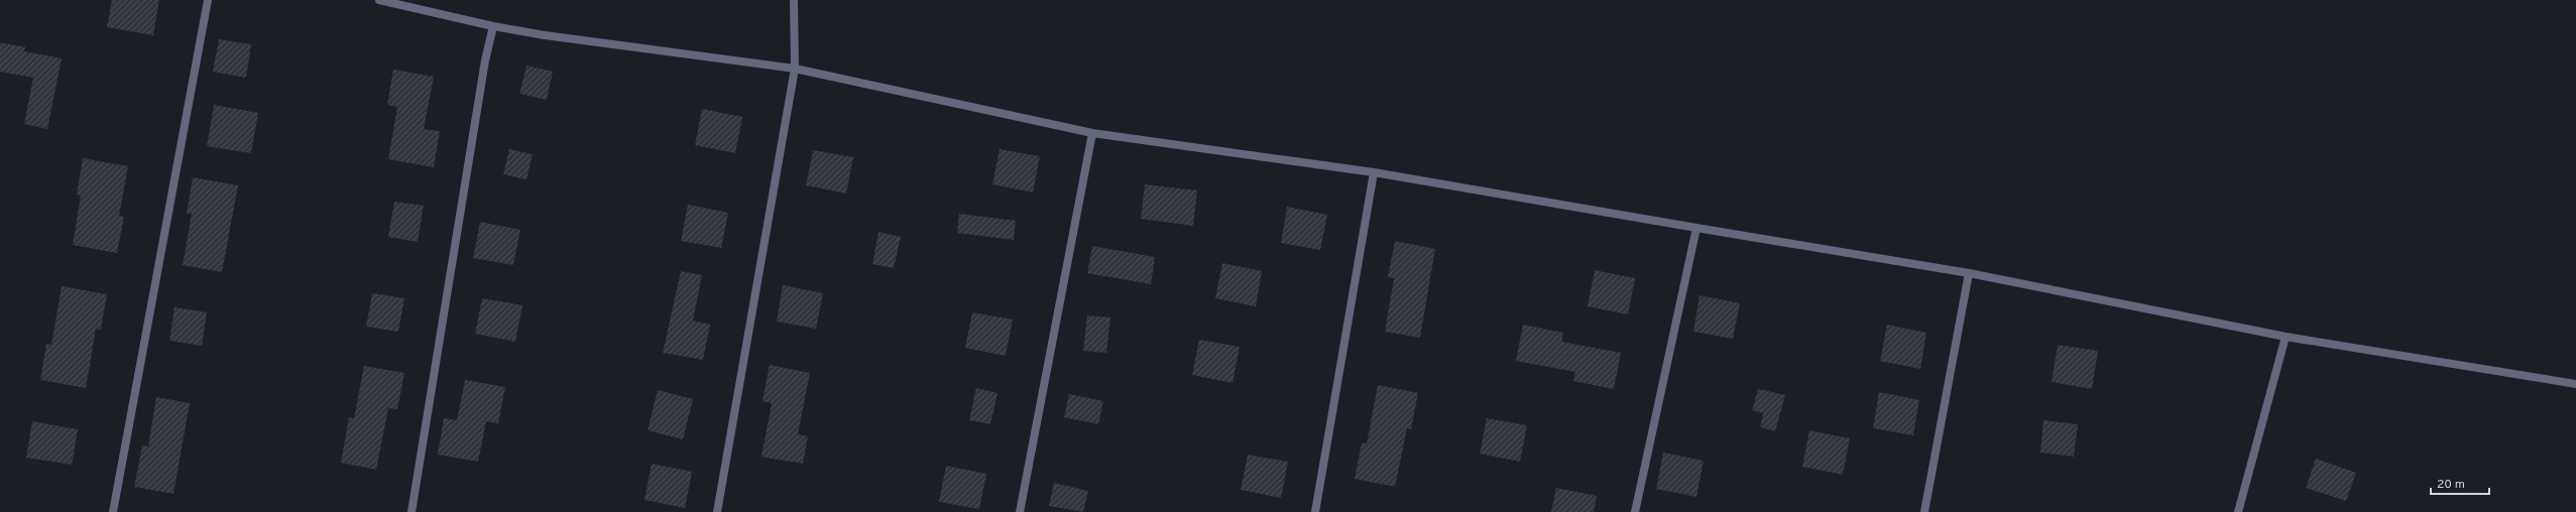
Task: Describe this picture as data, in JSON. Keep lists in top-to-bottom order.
{
  "scale_bar": "20 m"
}
